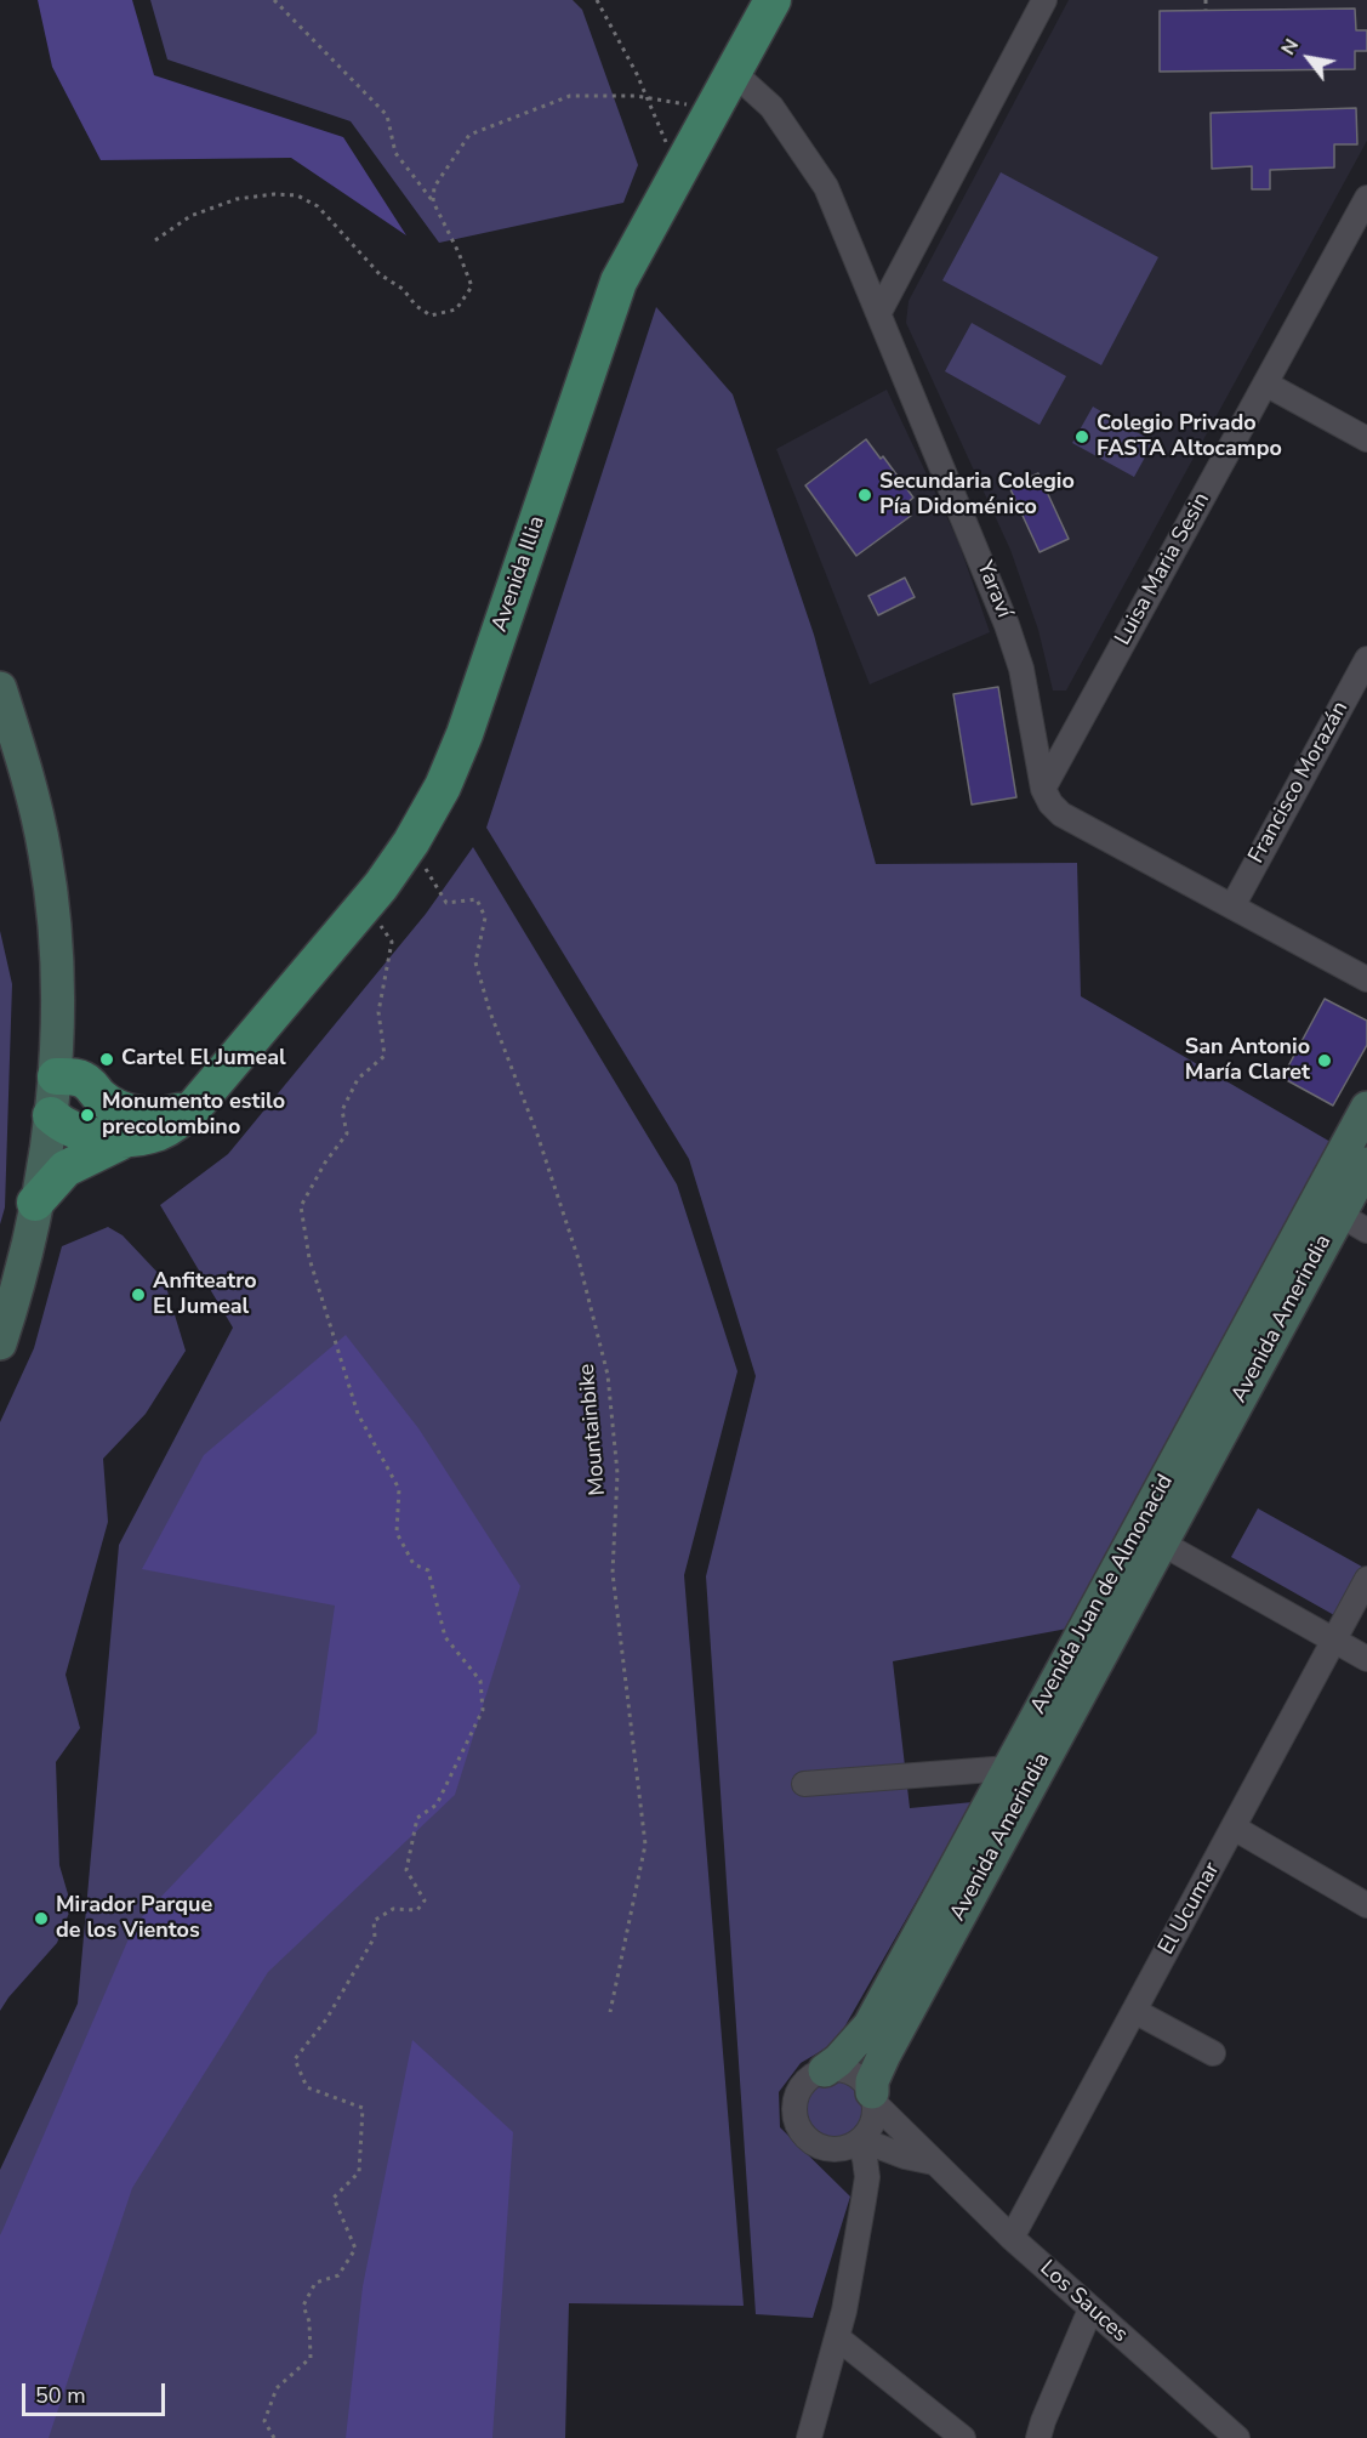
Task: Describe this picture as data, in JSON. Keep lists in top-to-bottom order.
{
  "streets": {
    "main road": ["Avenida Illia"],
    "street": [
      "Luisa Maria Sesin",
      "Yaraví",
      "Francisco Morazán",
      "Avenida Amerindia",
      "Avenida Juan de Almonacid",
      "El Ucumar",
      "Los Sauces"
    ],
    "path": ["Mountainbike"]
  },
  "crossings": [
    ["Luisa Maria Sesin", "Yaraví"],
    ["Avenida Illia", "Yaraví"],
    ["Yaraví", "Francisco Morazán"],
    ["Avenida Amerindia", "Avenida Juan de Almonacid"],
    ["Avenida Amerindia", "Los Sauces"],
    ["Avenida Juan de Almonacid", "Los Sauces"],
    ["El Ucumar", "Los Sauces"]
  ],
  "places": [
    "Colegio Privado FASTA Altocampo",
    "Secundaria Colegio Pía Didoménico",
    "Cartel El Jumeal",
    "San Antonio María Claret",
    "Monumento estilo precolombino",
    "Anfiteatro El Jumeal",
    "Mirador Parque de los Vientos"
  ],
  "scale_bar": "50 m",
  "north": "top left"
}
